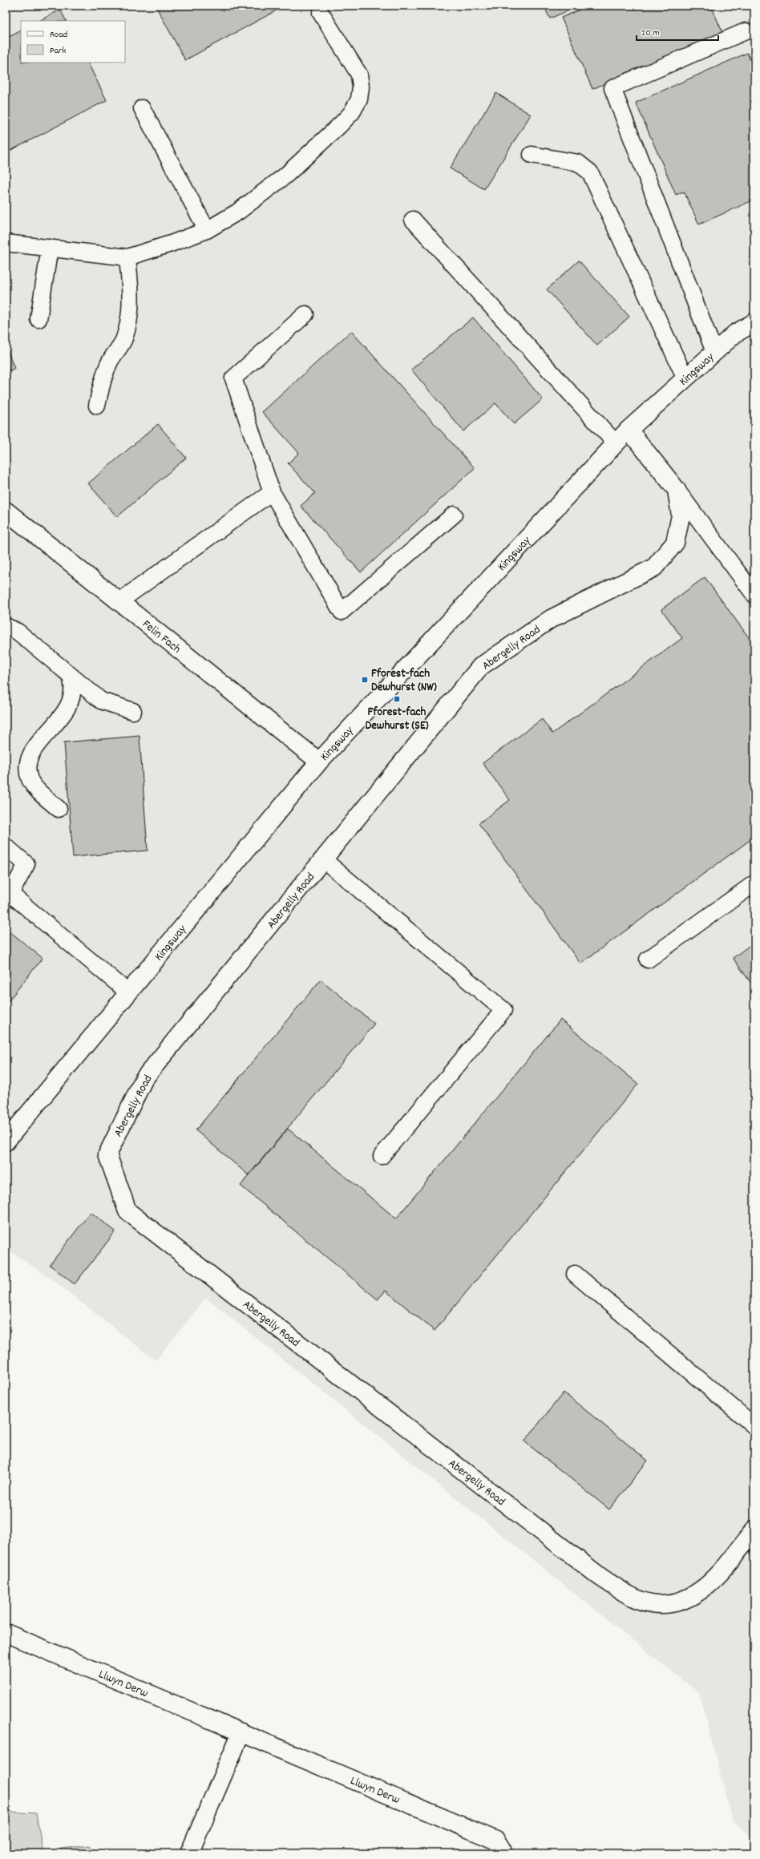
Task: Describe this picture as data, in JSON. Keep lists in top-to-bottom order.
{
  "streets": {
    "street": [
      "Kingsway",
      "Felin Fach",
      "Abergelly Road",
      "Llwyn Derw"
    ]
  },
  "crossings": [
    ["Kingsway", "Felin Fach"],
    ["Kingsway", "Abergelly Road"]
  ],
  "places": {
    "transit": ["Fforest-fach Dewhurst (NW)", "Fforest-fach Dewhurst (SE)"]
  },
  "legend": ["Road", "Park"],
  "scale_bar": "20 m"
}
